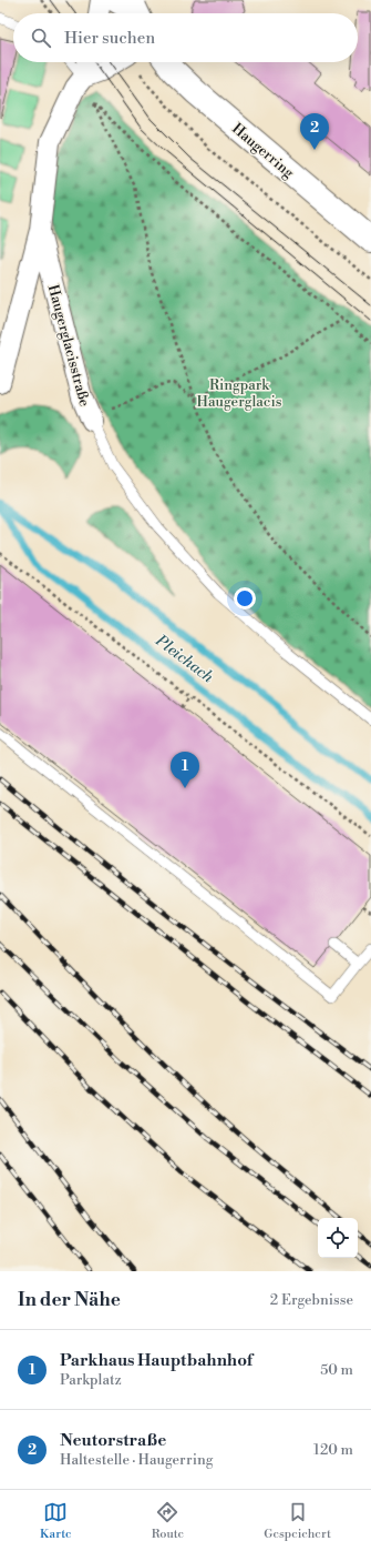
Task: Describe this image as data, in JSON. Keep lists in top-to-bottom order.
{
  "streets": {
    "main road": ["Haugerring"],
    "street": ["Haugerglacisstraße"]
  },
  "water": ["Pleichach"],
  "parks": ["Ringpark Haugerglacis"],
  "page": {
    "search": "Hier suchen",
    "pins": ["2", "1"],
    "heading": ["In der Nähe", "2 Ergebnisse"],
    "list": [
      {
        "mark": "1",
        "name": "Parkhaus Hauptbahnhof",
        "note": "Parkplatz",
        "value": "50 m"
      },
      {
        "mark": "2",
        "name": "Neutorstraße",
        "note": "Haltestelle · Haugerring",
        "value": "120 m"
      }
    ],
    "nav": ["Karte", "Route", "Gespeichert"]
  }
}
